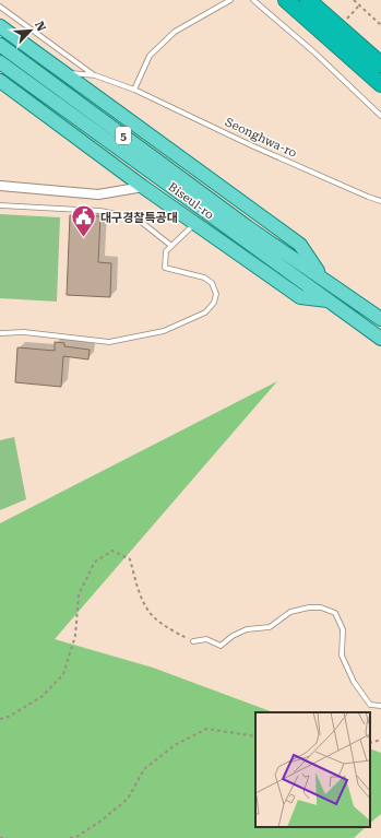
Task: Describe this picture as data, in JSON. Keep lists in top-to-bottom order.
{
  "streets": {
    "main road": ["5", "Biseul-ro"],
    "lane": ["Seonghwa-ro"]
  },
  "places": {
    "public building": ["대구경찰특공대"]
  },
  "north": "top right"
}
